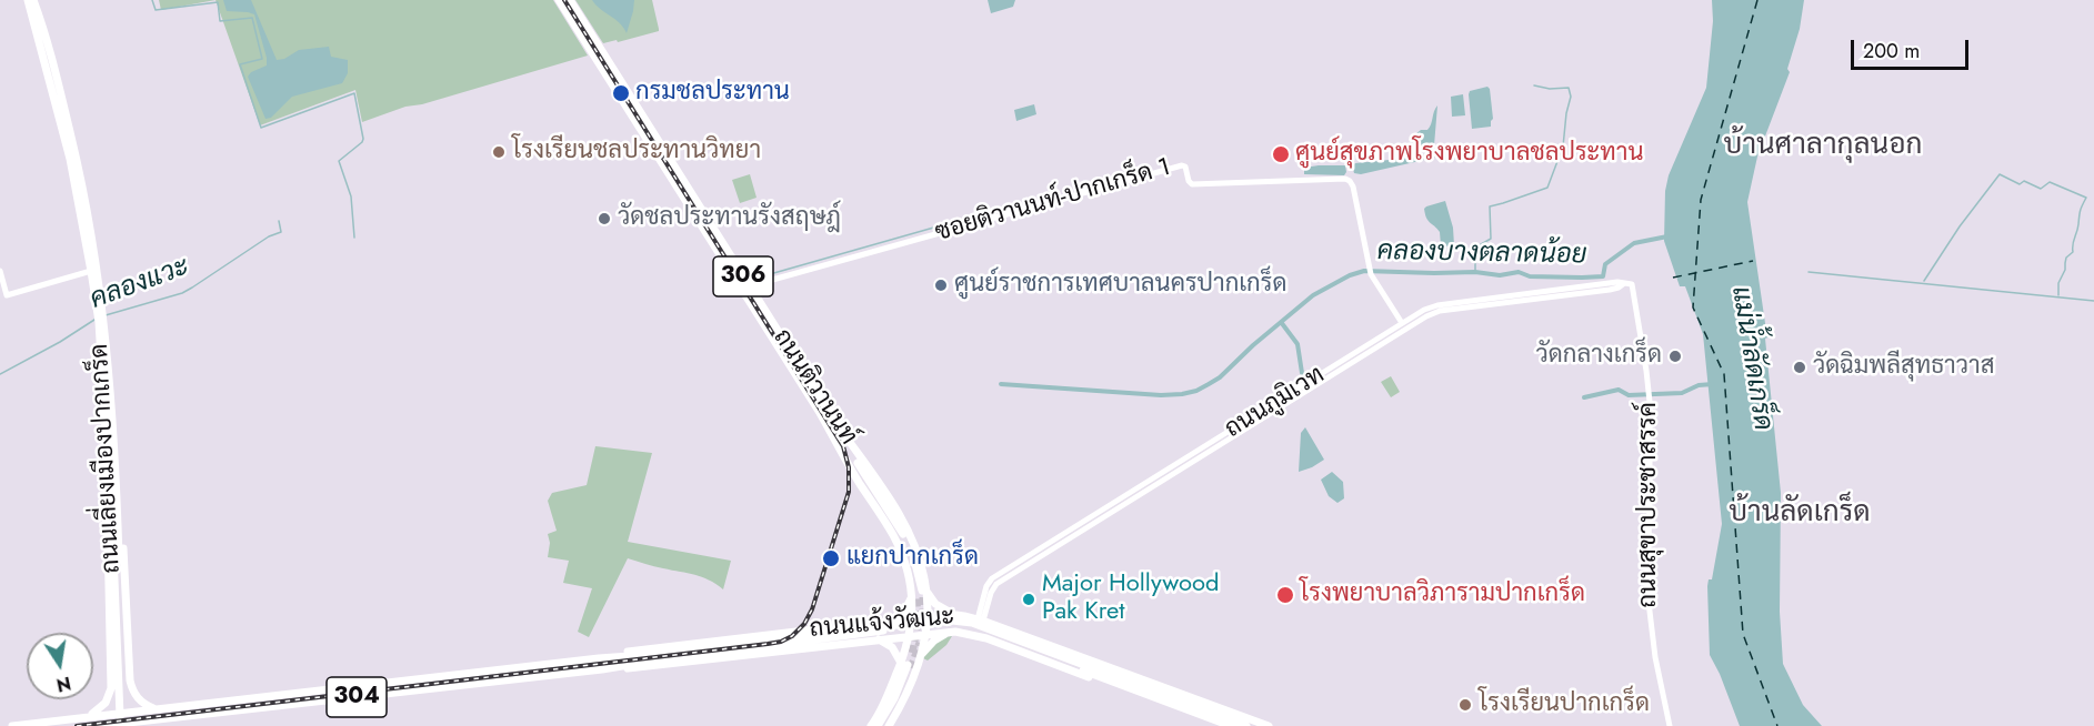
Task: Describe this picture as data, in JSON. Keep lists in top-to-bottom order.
{
  "streets": {
    "main road": [
      "306",
      "ถนนติวานนท์",
      "ถนนเลี่ยงเมืองปากเกร็ด",
      "ถนนแจ้งวัฒนะ",
      "304"
    ],
    "street": ["ซอยติวานนท์-ปากเกร็ด 1", "ถนนภูมิเวท", "ถนนสุขาประชาสรรค์"]
  },
  "crossings": [
    ["ซอยติวานนท์-ปากเกร็ด 1", "ถนนติวานนท์"],
    ["ซอยติวานนท์-ปากเกร็ด 1", "ถนนภูมิเวท"],
    ["306", "ถนนติวานนท์"],
    ["ถนนติวานนท์", "ถนนแจ้งวัฒนะ"],
    ["ถนนภูมิเวท", "ถนนสุขาประชาสรรค์"],
    ["ถนนภูมิเวท", "ถนนแจ้งวัฒนะ"],
    ["ถนนเลี่ยงเมืองปากเกร็ด", "ถนนแจ้งวัฒนะ"]
  ],
  "districts": ["บ้านศาลากุลนอก", "บ้านลัดเกร็ด"],
  "water": ["คลองบางตลาดน้อย", "คลองแวะ", "แม่น้ำลัดเกร็ด"],
  "places": [
    "กรมชลประทาน",
    "โรงเรียนชลประทานวิทยา",
    "ศูนย์สุขภาพโรงพยาบาลชลประทาน",
    "วัดชลประทานรังสฤษฎ์",
    "ศูนย์ราชการเทศบาลนครปากเกร็ด",
    "วัดกลางเกร็ด",
    "วัดฉิมพลีสุทธาวาส",
    "แยกปากเกร็ด",
    "โรงพยาบาลวิภารามปากเกร็ด",
    "Major Hollywood Pak Kret",
    "โรงเรียนปากเกร็ด"
  ],
  "scale_bar": "200 m",
  "north": "bottom"
}
